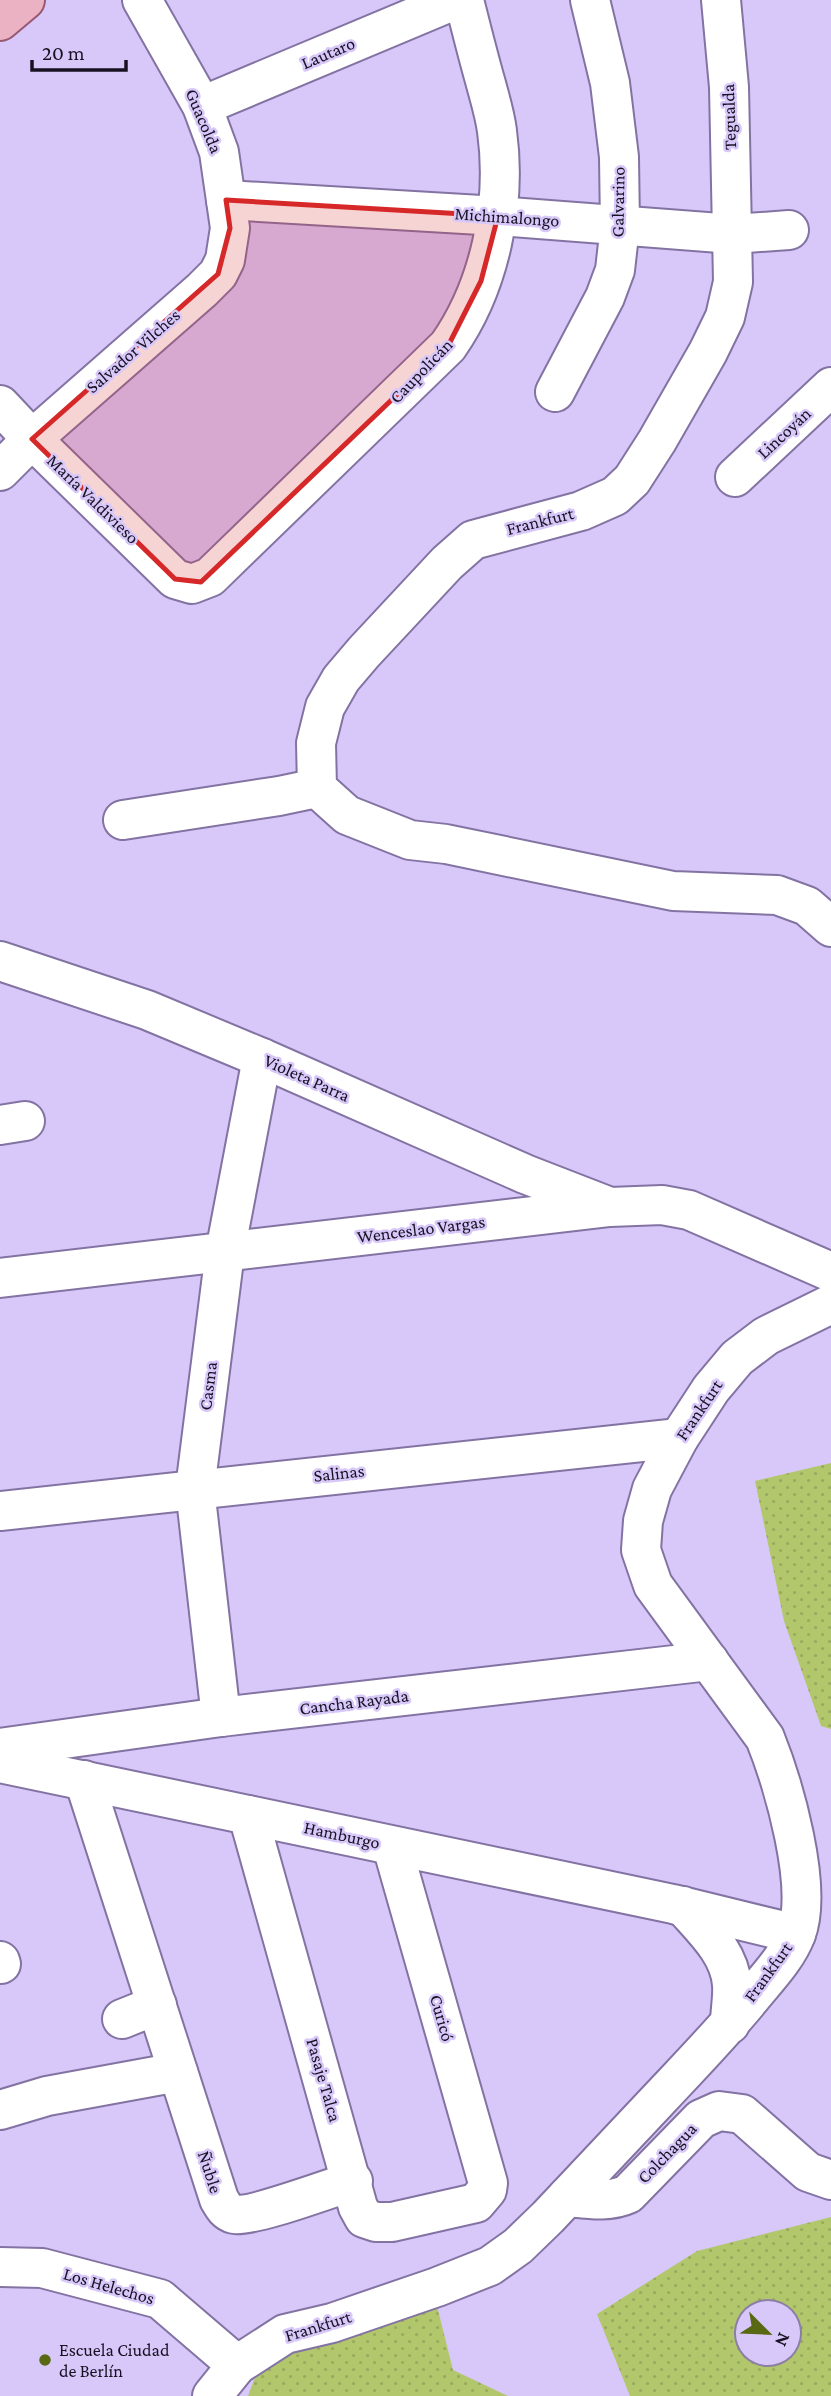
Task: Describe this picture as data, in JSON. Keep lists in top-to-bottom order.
{
  "streets": {
    "street": [
      "Lautaro",
      "Tegualda",
      "Guacolda",
      "Galvarino",
      "Michimalongo",
      "Salvador Vilches",
      "Caupolicán",
      "Lincoyán",
      "María Valdivieso",
      "Frankfurt",
      "Violeta Parra",
      "Wenceslao Vargas",
      "Casma",
      "Salinas",
      "Cancha Rayada",
      "Hamburgo",
      "Curicó",
      "Pasaje Talca",
      "Colchagua",
      "Ñuble",
      "Los Helechos"
    ]
  },
  "crossings": [
    ["Lautaro", "Guacolda"],
    ["Tegualda", "Michimalongo"],
    ["Tegualda", "Frankfurt"],
    ["Guacolda", "Michimalongo"],
    ["Guacolda", "Salvador Vilches"],
    ["Galvarino", "Michimalongo"],
    ["Michimalongo", "Salvador Vilches"],
    ["Michimalongo", "Caupolicán"],
    ["Michimalongo", "Frankfurt"],
    ["Salvador Vilches", "María Valdivieso"],
    ["Caupolicán", "María Valdivieso"],
    ["Frankfurt", "Salinas"],
    ["Frankfurt", "Cancha Rayada"],
    ["Frankfurt", "Hamburgo"],
    ["Frankfurt", "Colchagua"],
    ["Frankfurt", "Los Helechos"],
    ["Violeta Parra", "Wenceslao Vargas"],
    ["Violeta Parra", "Casma"],
    ["Wenceslao Vargas", "Casma"],
    ["Casma", "Salinas"],
    ["Casma", "Cancha Rayada"],
    ["Hamburgo", "Curicó"],
    ["Hamburgo", "Pasaje Talca"],
    ["Hamburgo", "Ñuble"],
    ["Curicó", "Pasaje Talca"],
    ["Pasaje Talca", "Ñuble"]
  ],
  "places": ["Escuela Ciudad de Berlín"],
  "scale_bar": "20 m",
  "north": "bottom right"
}
